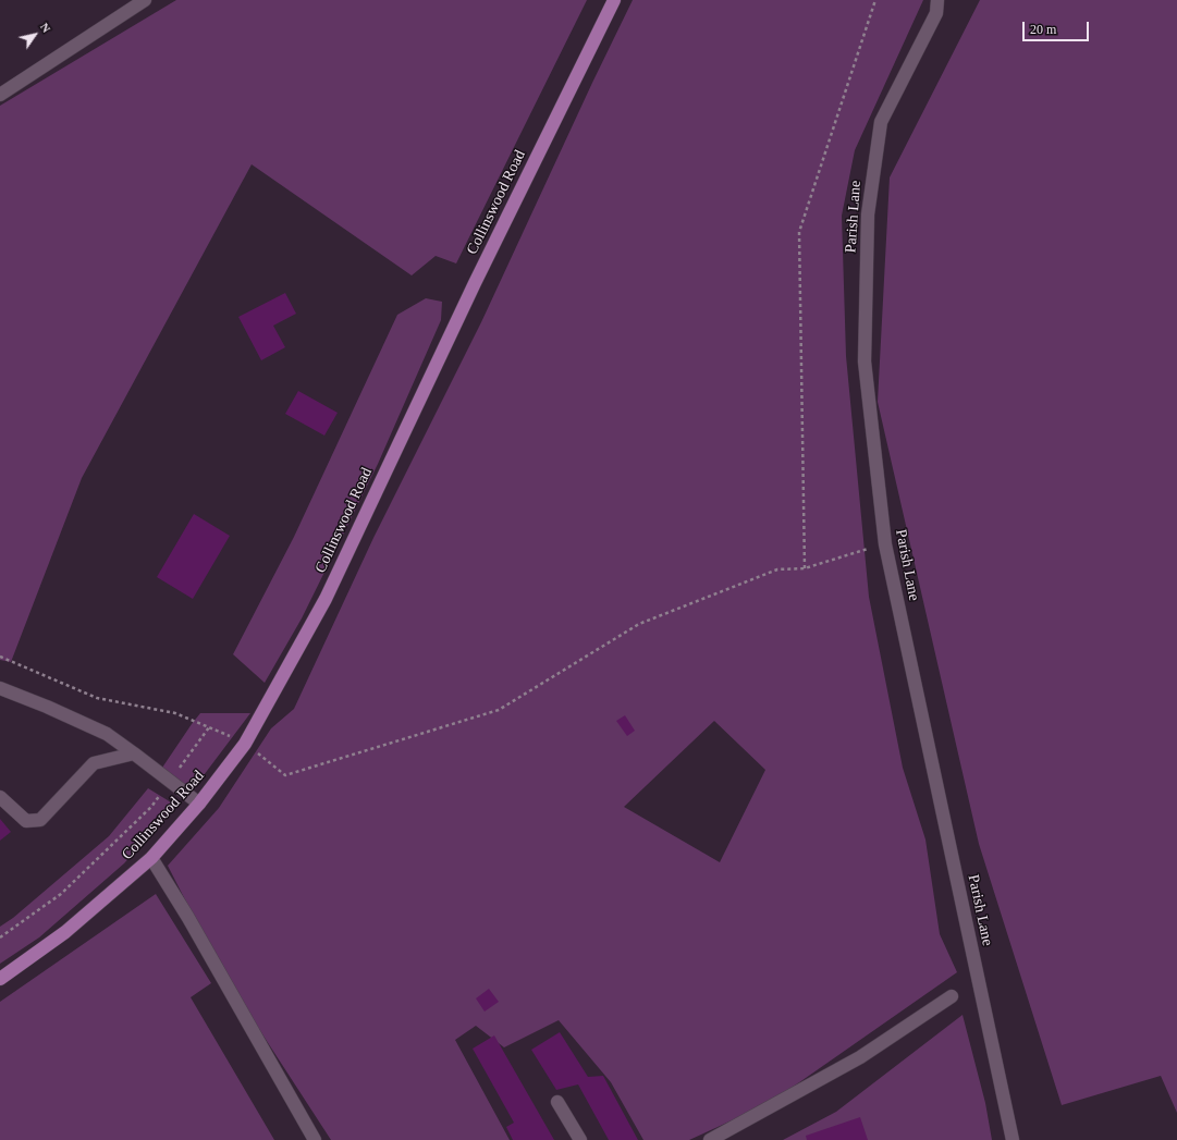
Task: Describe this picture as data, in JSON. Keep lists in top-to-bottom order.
{
  "streets": {
    "main road": ["Collinswood Road"],
    "street": ["Parish Lane"]
  },
  "scale_bar": "20 m",
  "north": "top right"
}
